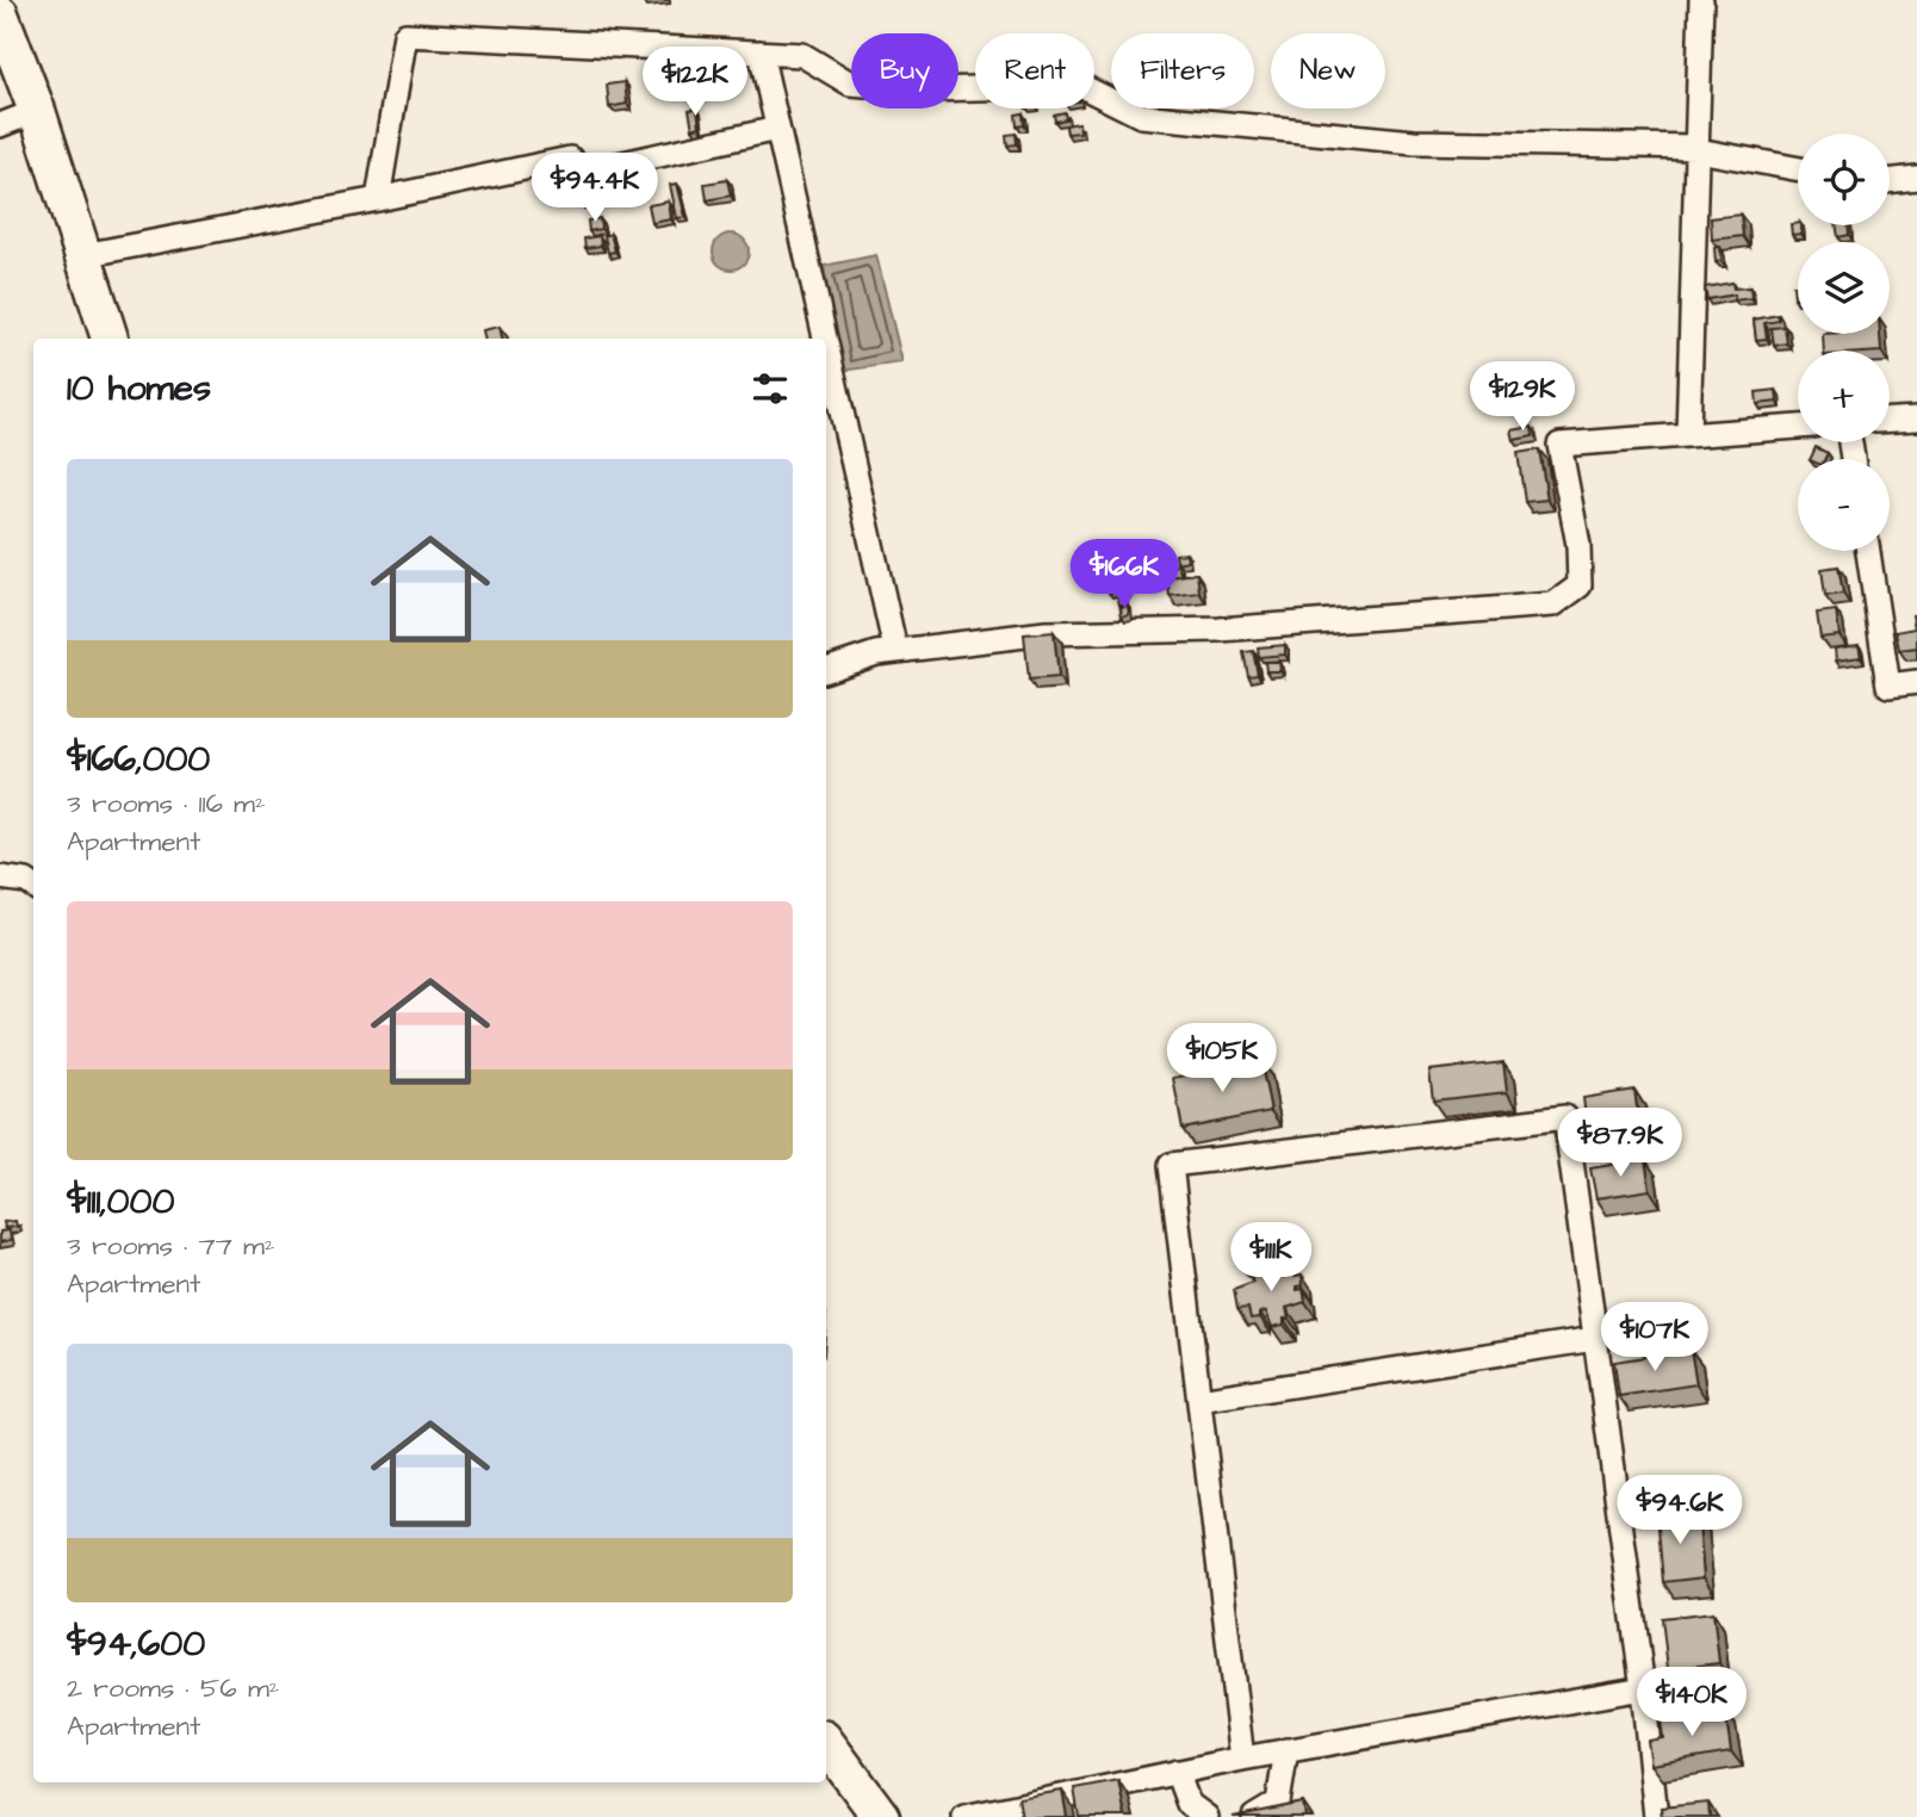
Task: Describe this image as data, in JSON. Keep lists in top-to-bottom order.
{
  "page": {
    "chip": [
      "Buy",
      "Rent",
      "Filters",
      "New"
    ],
    "price": [
      "$122K",
      "$94.4K",
      "$129K",
      "$166K",
      "$105K",
      "$87.9K",
      "$111K",
      "$107K",
      "$94.6K",
      "$140K"
    ],
    "map_buttons": ["+", "−"],
    "heading": "10 homes",
    "list": [
      {
        "name": "$166,000",
        "note": "3 rooms · 116 m² · Apartment"
      },
      {
        "name": "$111,000",
        "note": "3 rooms · 77 m² · Apartment"
      },
      {
        "name": "$94,600",
        "note": "2 rooms · 56 m² · Apartment"
      }
    ]
  }
}
